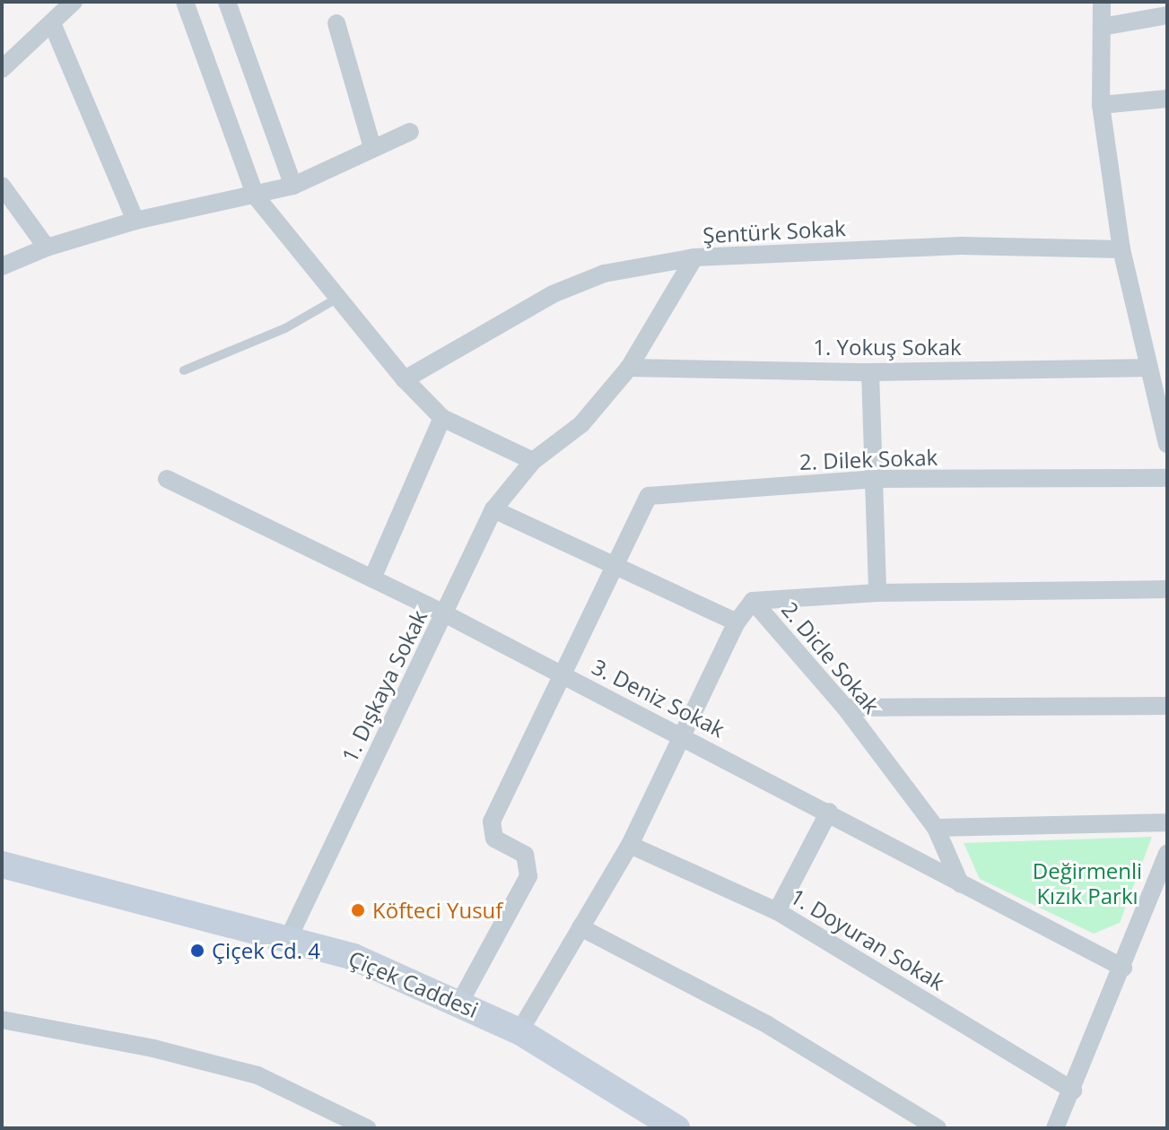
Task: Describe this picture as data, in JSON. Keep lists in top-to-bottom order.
{
  "streets": {
    "main road": ["Çiçek Caddesi"],
    "street": [
      "Şentürk Sokak",
      "1. Yokuş Sokak",
      "2. Dilek Sokak",
      "2. Dicle Sokak",
      "1. Dışkaya Sokak",
      "3. Deniz Sokak",
      "1. Doyuran Sokak"
    ]
  },
  "crossings": [
    ["Şentürk Sokak", "1. Yokuş Sokak"],
    ["Şentürk Sokak", "1. Dışkaya Sokak"],
    ["2. Dicle Sokak", "3. Deniz Sokak"],
    ["2. Dicle Sokak", "1. Doyuran Sokak"],
    ["2. Dicle Sokak", "Çiçek Caddesi"],
    ["1. Dışkaya Sokak", "3. Deniz Sokak"],
    ["1. Dışkaya Sokak", "Çiçek Caddesi"]
  ],
  "parks": ["Değirmenli Kızık Parkı"],
  "places": ["Köfteci Yusuf", "Çiçek Cd. 4"]
}
